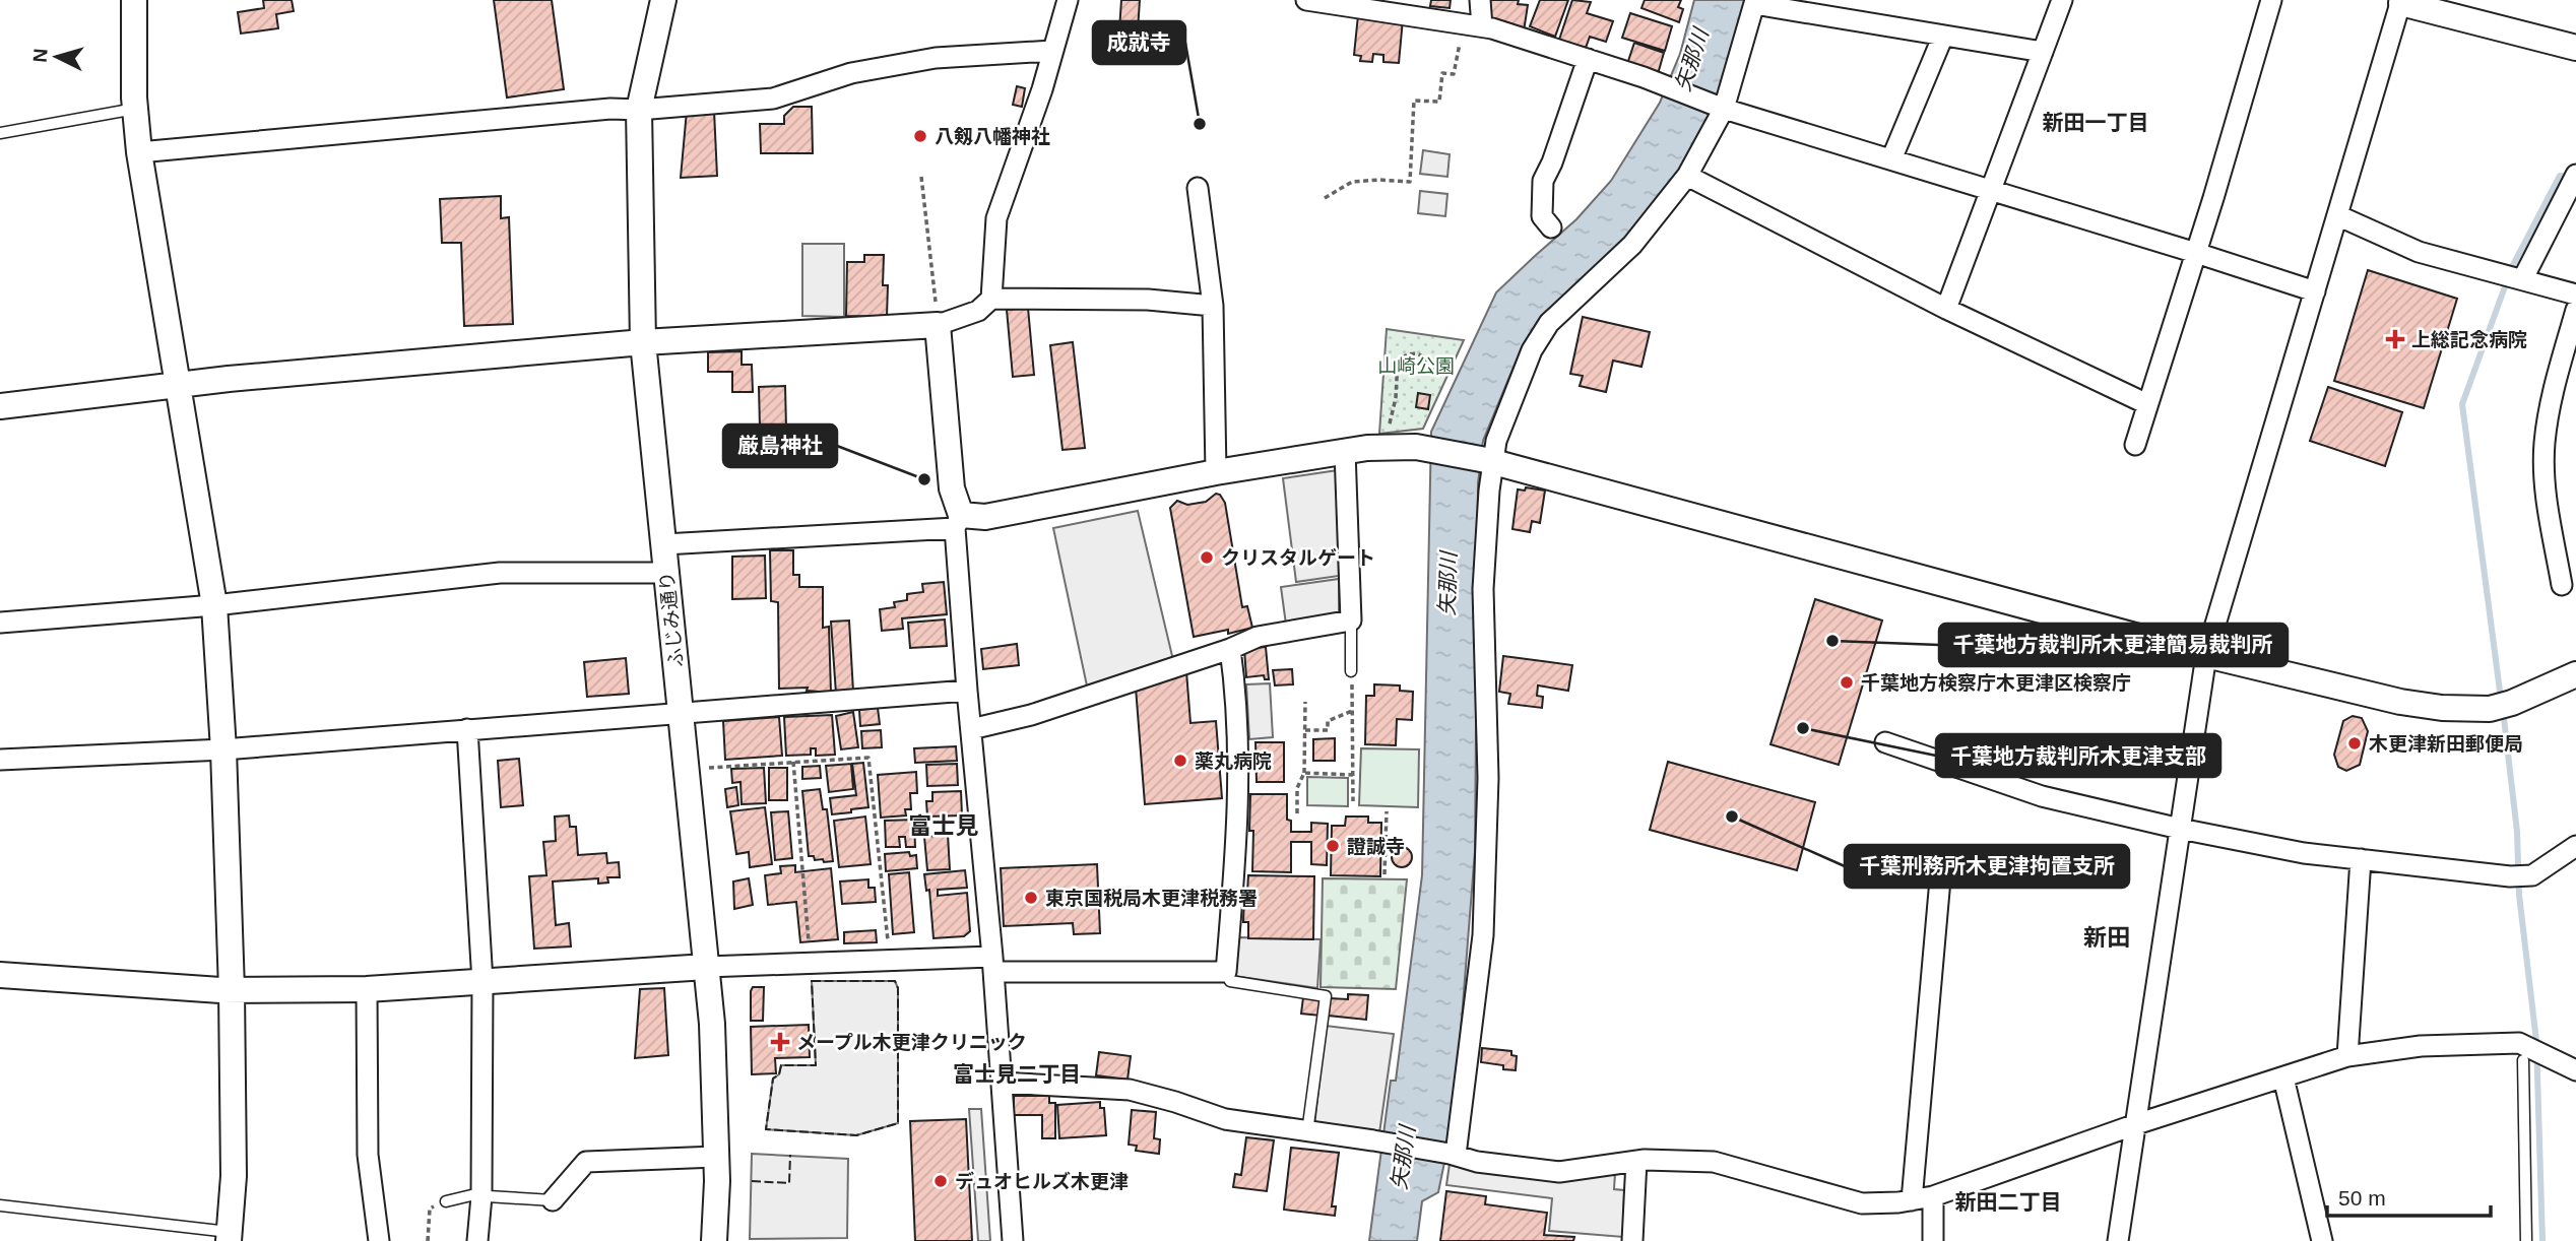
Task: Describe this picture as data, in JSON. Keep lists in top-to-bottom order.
{
  "streets": {
    "street": ["ふじみ通り"]
  },
  "districts": [
    "新田一丁目",
    "富士見",
    "新田",
    "富士見二丁目",
    "新田二丁目"
  ],
  "water": ["矢那川"],
  "parks": ["山崎公園"],
  "places": {
    "other": [
      "成就寺",
      "八剱八幡神社",
      "厳島神社",
      "クリスタルゲート",
      "千葉地方裁判所木更津簡易裁判所",
      "千葉地方検察庁木更津区検察庁",
      "千葉地方裁判所木更津支部",
      "木更津新田郵便局",
      "薬丸病院",
      "千葉刑務所木更津拘置支所",
      "證誠寺",
      "東京国税局木更津税務署",
      "デュオヒルズ木更津"
    ],
    "health": ["上総記念病院", "メープル木更津クリニック"]
  },
  "scale_bar": "50 m",
  "north": "left"
}
